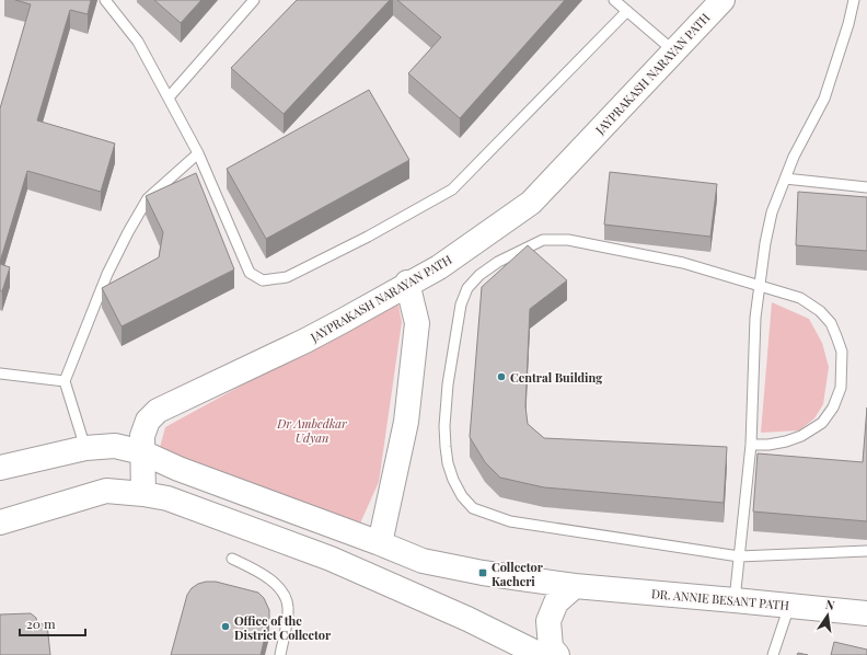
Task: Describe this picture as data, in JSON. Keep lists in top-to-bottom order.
{
  "streets": {
    "main road": ["JAYPRAKASH NARAYAN PATH", "DR. ANNIE BESANT PATH"]
  },
  "crossings": [
    ["JAYPRAKASH NARAYAN PATH", "DR. ANNIE BESANT PATH"]
  ],
  "parks": ["Dr Ambedkar Udyan"],
  "places": {
    "other": ["Central Building", "Office of the District Collector"],
    "transit": ["Collector Kacheri"]
  },
  "scale_bar": "20 m",
  "north": "top"
}
